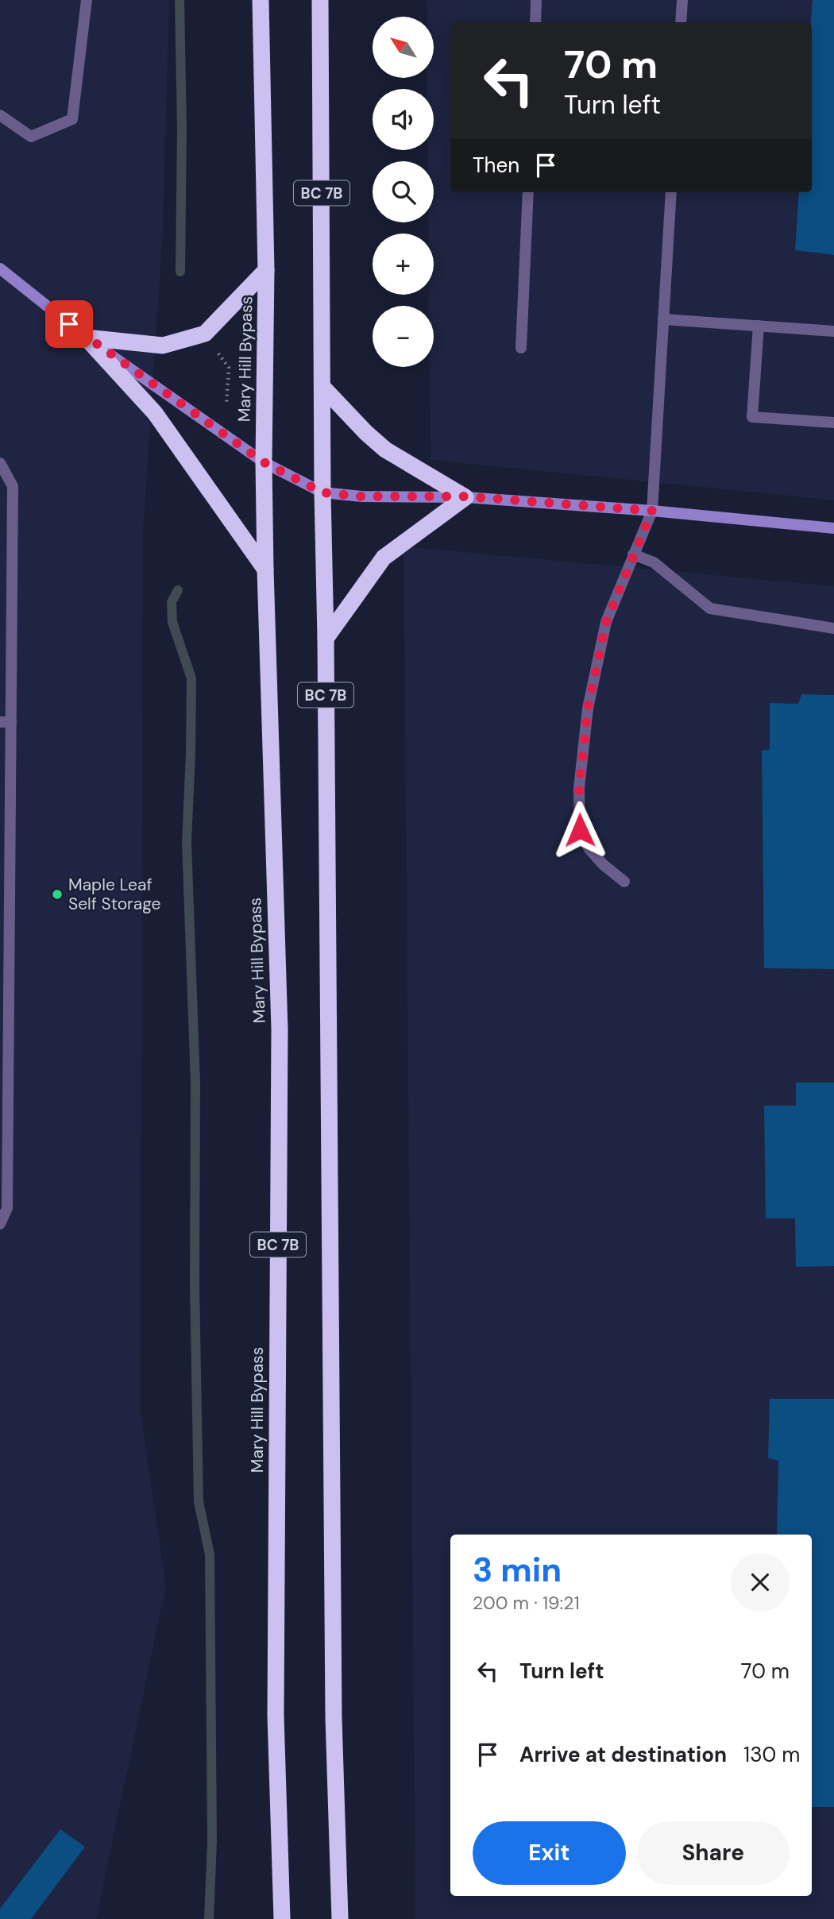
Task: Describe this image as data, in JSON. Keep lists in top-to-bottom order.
{
  "streets": {
    "highway": ["BC 7B", "Mary Hill Bypass"]
  },
  "places": ["Maple Leaf Self Storage"],
  "north": "top left",
  "page": {
    "map_buttons": ["+", "−"],
    "turn": ["70 m", "Turn left"],
    "then": "Then",
    "heading": ["3 min", "200 m · 19:21"],
    "list": [
      {
        "name": "Turn left",
        "value": "70 m"
      },
      {
        "name": "Arrive at destination",
        "value": "130 m"
      }
    ],
    "buttons": ["Exit", "Share"]
  }
}
